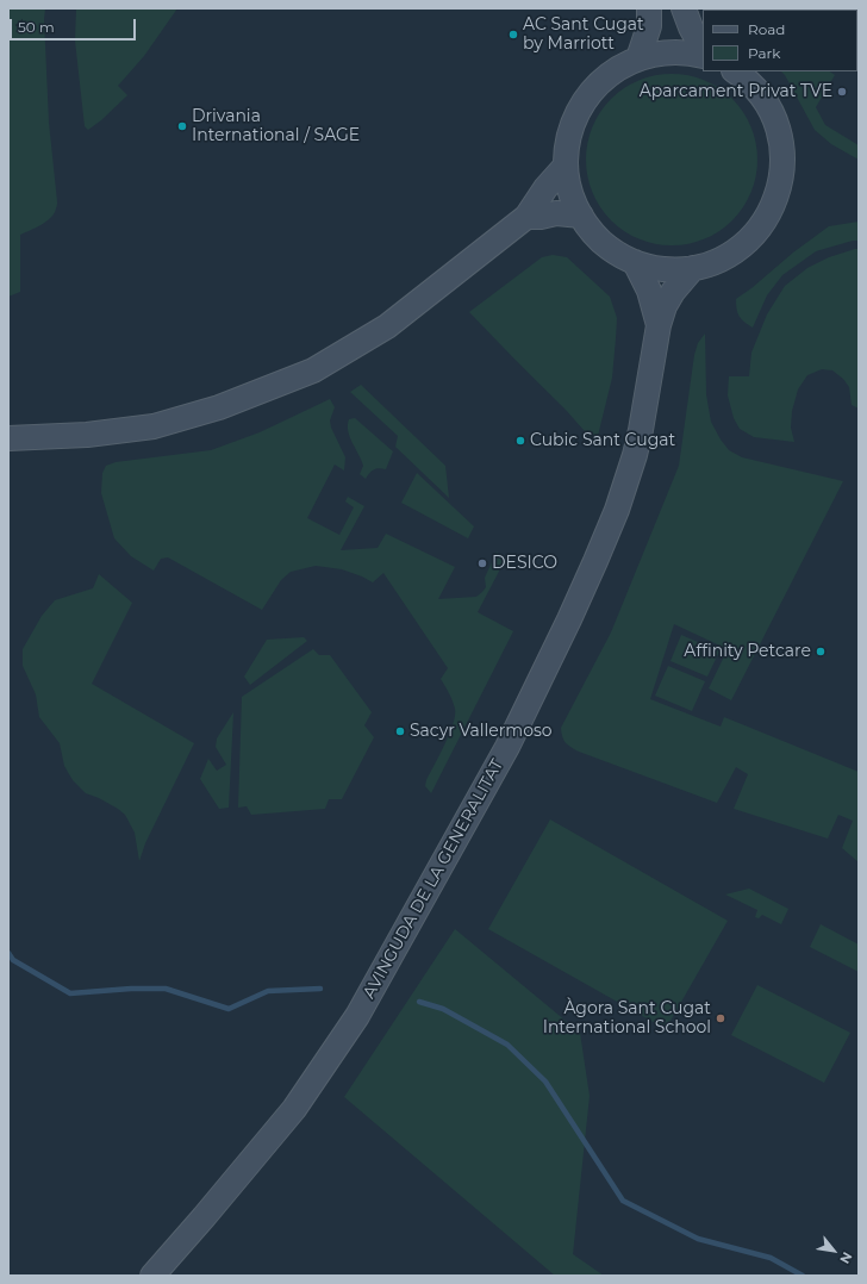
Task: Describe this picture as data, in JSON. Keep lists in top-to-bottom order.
{
  "streets": {
    "street": ["AVINGUDA DE LA GENERALITAT"]
  },
  "places": [
    "AC Sant Cugat by Marriott",
    "Aparcament Privat TVE",
    "Drivania International / SAGE",
    "Cubic Sant Cugat",
    "DESICO",
    "Affinity Petcare",
    "Sacyr Vallermoso",
    "Àgora Sant Cugat International School"
  ],
  "legend": ["Road", "Park"],
  "scale_bar": "50 m",
  "north": "bottom right"
}
